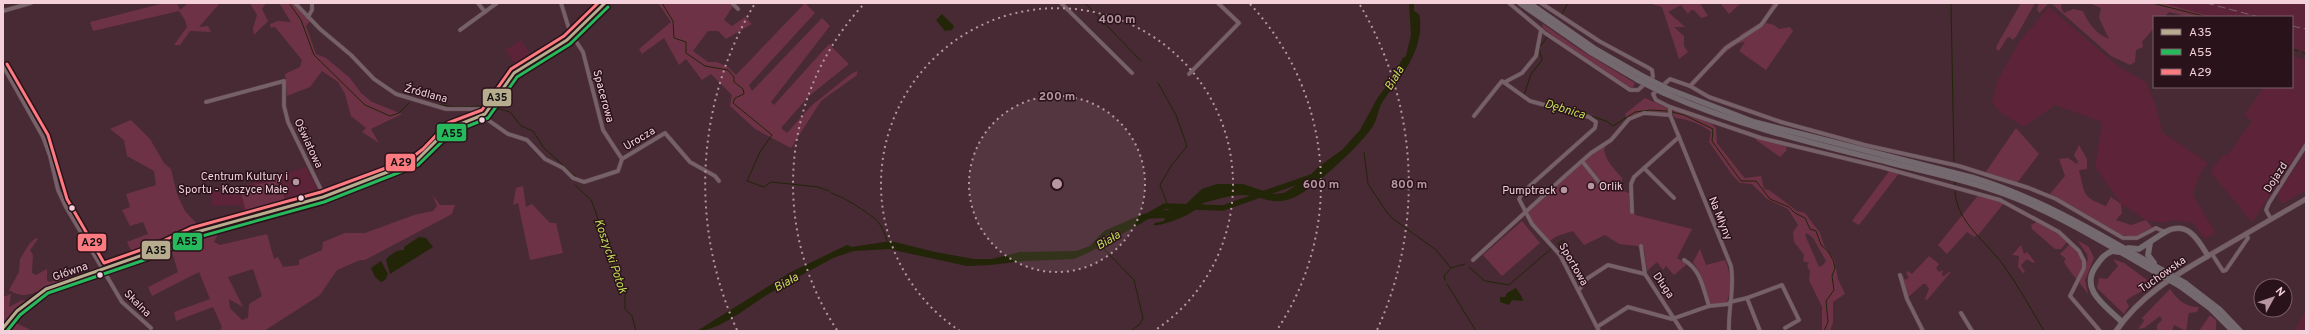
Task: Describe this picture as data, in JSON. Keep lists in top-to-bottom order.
{
  "streets": {
    "main road": ["Tuchowska"],
    "street": [
      "Źródlana",
      "Spacerowa",
      "Urocza",
      "Oświatowa",
      "Dojazd",
      "Na Młyny",
      "Sportowa",
      "Główna",
      "Długa",
      "Skalna"
    ]
  },
  "crossings": [
    ["Źródlana", "Główna"],
    ["Spacerowa", "Urocza"],
    ["Oświatowa", "Główna"],
    ["Dojazd", "Tuchowska"],
    ["Główna", "Skalna"]
  ],
  "water": ["Biała", "Dębnica", "Koszycki Potok"],
  "places": ["Centrum Kultury i Sportu - Koszyce Małe", "Orlik", "Pumptrack"],
  "lines": ["transit line A35", "transit line A29", "transit line A55"],
  "legend": ["A35", "A55", "A29"],
  "north": "top right",
  "rings": [
    "400 m",
    "200 m",
    "600 m",
    "800 m"
  ]
}
